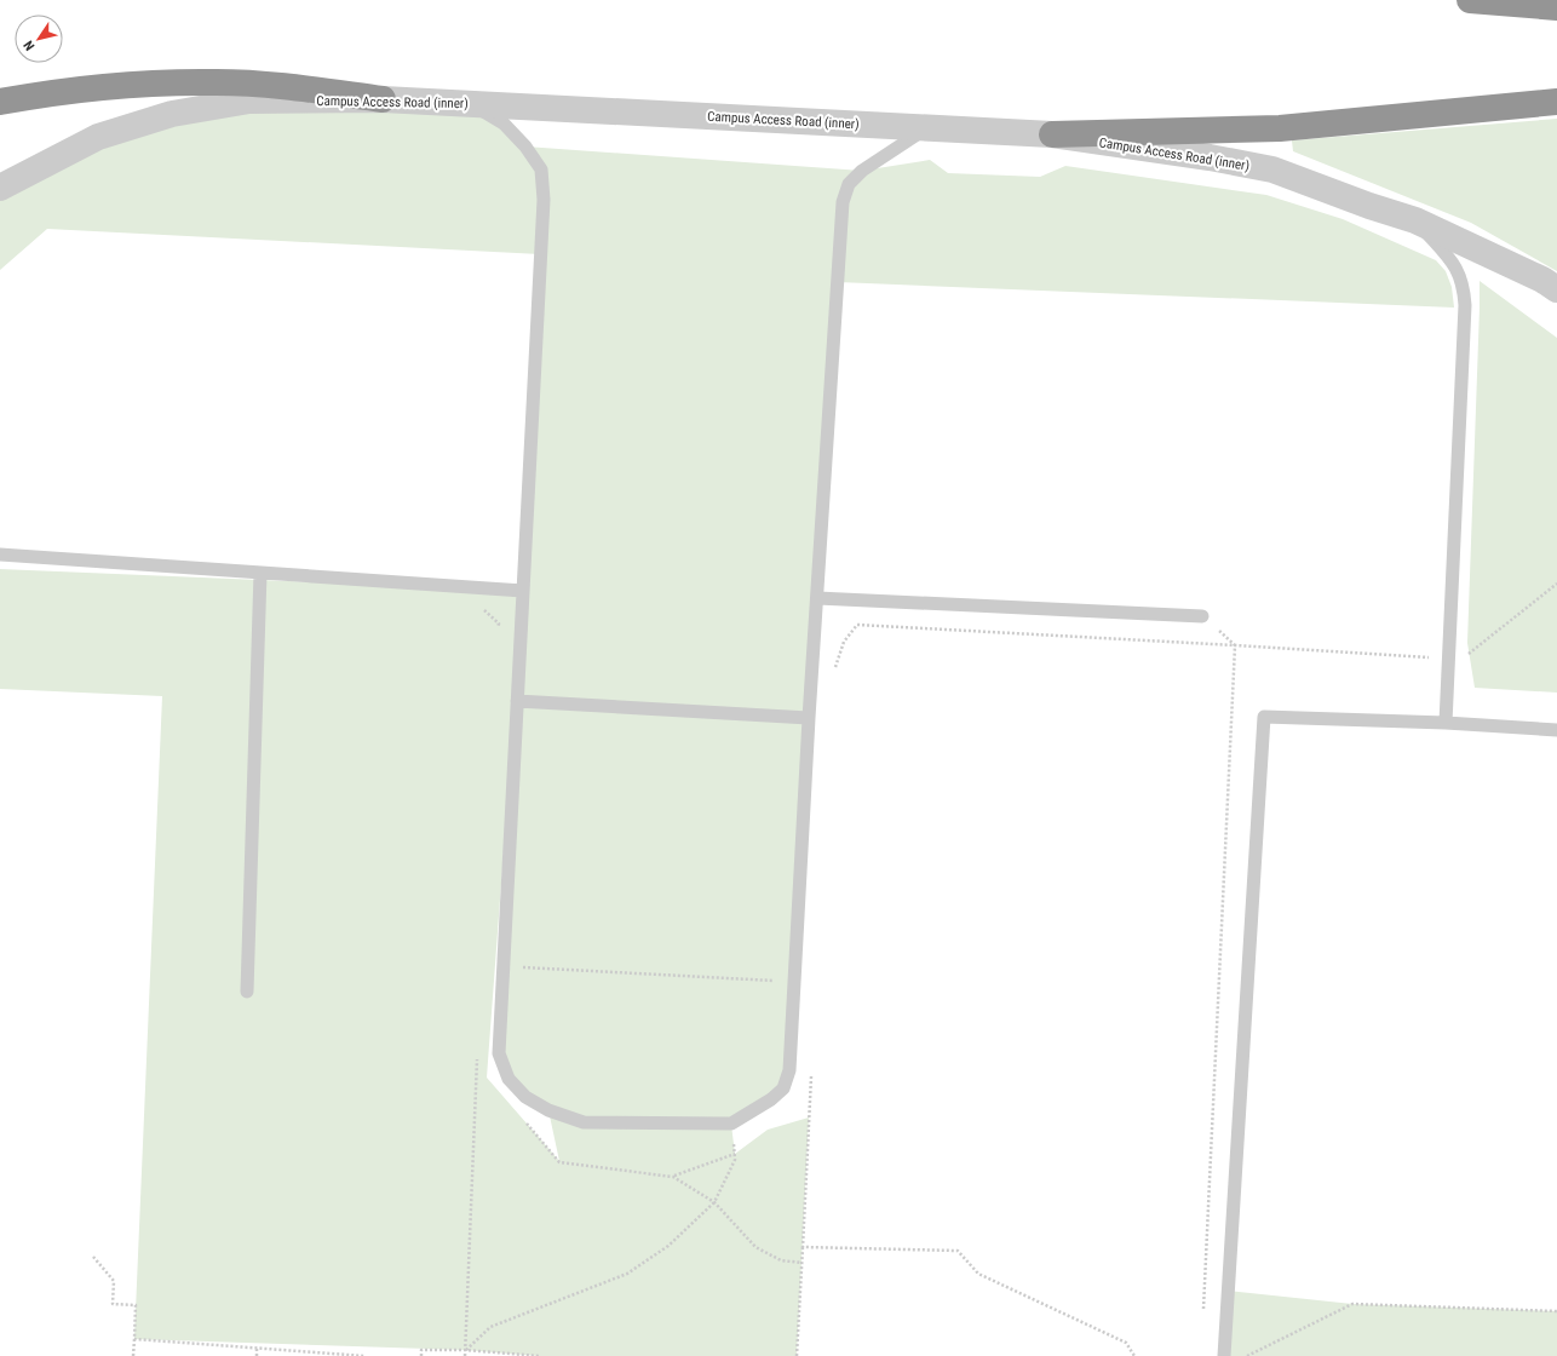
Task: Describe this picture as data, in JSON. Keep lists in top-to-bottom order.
{
  "streets": {
    "street": ["Campus Access Road (inner)"]
  },
  "north": "bottom left"
}
